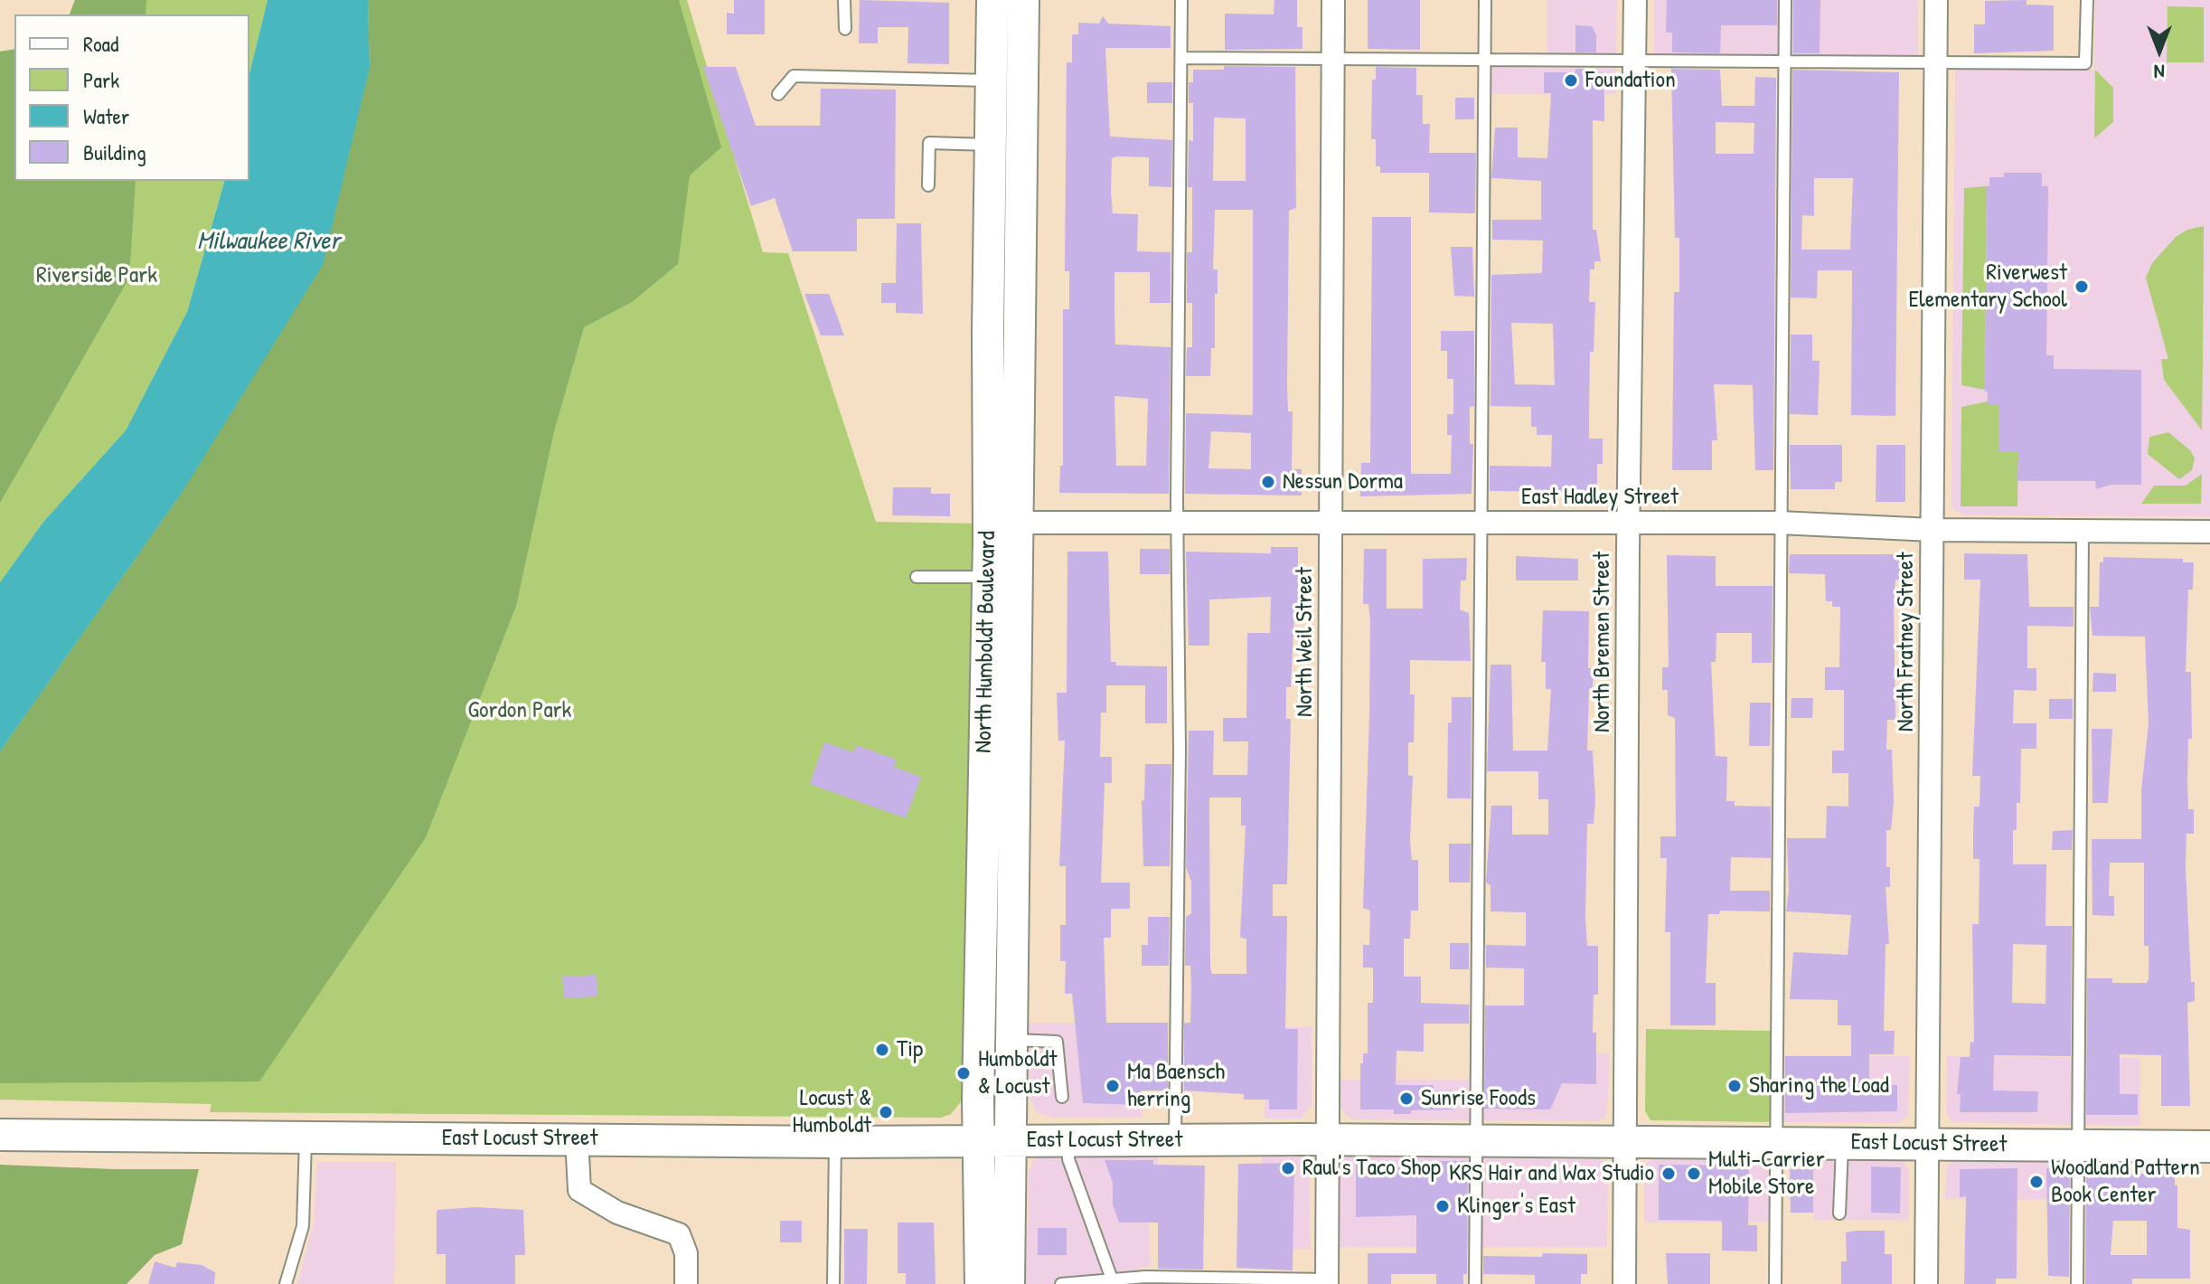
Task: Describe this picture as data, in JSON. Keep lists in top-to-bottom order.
{
  "streets": {
    "main road": ["North Humboldt Boulevard", "East Locust Street"],
    "street": [
      "East Hadley Street",
      "North Weil Street",
      "North Bremen Street",
      "North Fratney Street"
    ]
  },
  "crossings": [
    ["East Hadley Street", "North Humboldt Boulevard"],
    ["East Hadley Street", "North Weil Street"],
    ["East Hadley Street", "North Bremen Street"],
    ["East Hadley Street", "North Fratney Street"],
    ["North Humboldt Boulevard", "East Locust Street"],
    ["North Weil Street", "East Locust Street"],
    ["North Bremen Street", "East Locust Street"],
    ["North Fratney Street", "East Locust Street"]
  ],
  "water": ["Milwaukee River"],
  "parks": ["Riverside Park", "Gordon Park"],
  "places": [
    "Foundation",
    "Riverwest Elementary School",
    "Nessun Dorma",
    "Tip",
    "Humboldt & Locust",
    "Ma Baensch herring",
    "Sharing the Load",
    "Sunrise Foods",
    "Locust & Humboldt",
    "Raul's Taco Shop",
    "KRS Hair and Wax Studio",
    "Multi-Carrier Mobile Store",
    "Woodland Pattern Book Center",
    "Klinger's East"
  ],
  "legend": [
    "Road",
    "Park",
    "Water",
    "Building"
  ],
  "north": "bottom"
}
